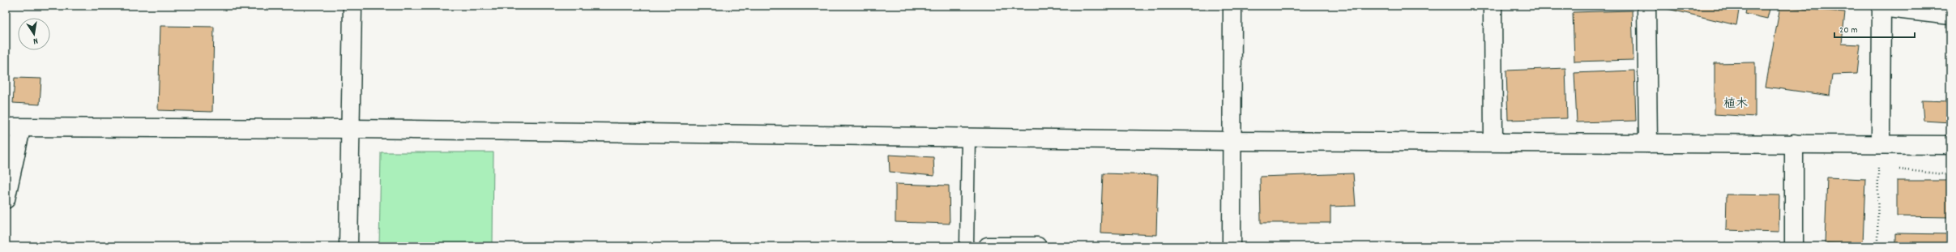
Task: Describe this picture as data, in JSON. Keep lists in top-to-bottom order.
{
  "districts": ["植木"],
  "scale_bar": "20 m",
  "north": "bottom"
}
